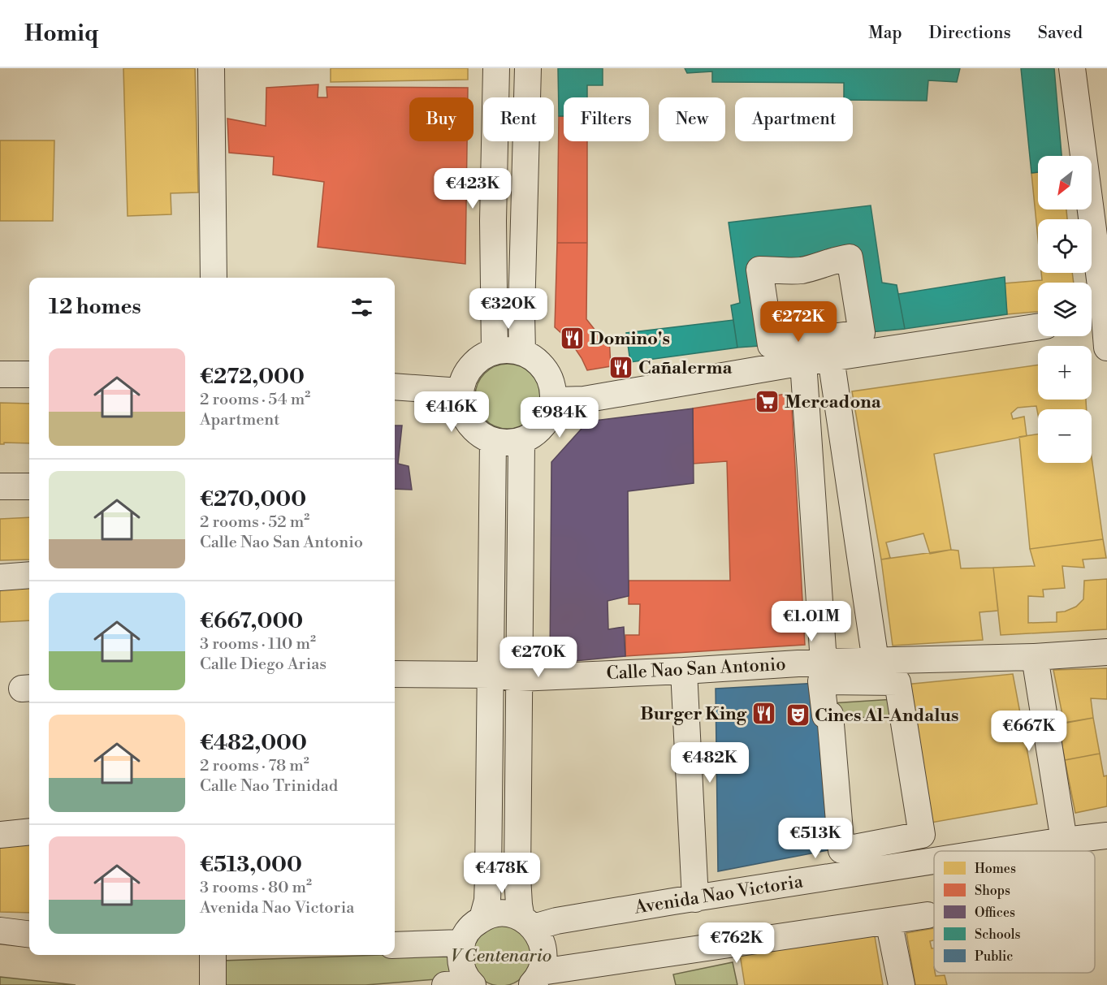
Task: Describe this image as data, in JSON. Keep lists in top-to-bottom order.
{
  "streets": {
    "street": ["Calle Nao San Antonio", "Avenida Nao Victoria"]
  },
  "parks": ["V Centenario"],
  "places": {
    "restaurant": ["Domino's", "Cañalerma", "Burger King"],
    "supermarket": ["Mercadona"],
    "theatre": ["Cines Al-Andalus"]
  },
  "legend": [
    "Homes",
    "Shops",
    "Offices",
    "Schools",
    "Public"
  ],
  "north": "bottom left",
  "page": {
    "header": "Homiq",
    "nav": ["Map", "Directions", "Saved"],
    "chip": [
      "Buy",
      "Rent",
      "Filters",
      "New",
      "Apartment"
    ],
    "map_buttons": ["+", "−"],
    "price": [
      "€423K",
      "€320K",
      "€272K",
      "€416K",
      "€984K",
      "€1.01M",
      "€270K",
      "€667K",
      "€482K",
      "€513K",
      "€478K",
      "€762K"
    ],
    "heading": "12 homes",
    "list": [
      {
        "name": "€272,000",
        "note": "2 rooms · 54 m² · Apartment"
      },
      {
        "name": "€270,000",
        "note": "2 rooms · 52 m² · Calle Nao San Antonio"
      },
      {
        "name": "€667,000",
        "note": "3 rooms · 110 m² · Calle Diego Arias"
      },
      {
        "name": "€482,000",
        "note": "2 rooms · 78 m² · Calle Nao Trinidad"
      },
      {
        "name": "€513,000",
        "note": "3 rooms · 80 m² · Avenida Nao Victoria"
      }
    ]
  }
}
